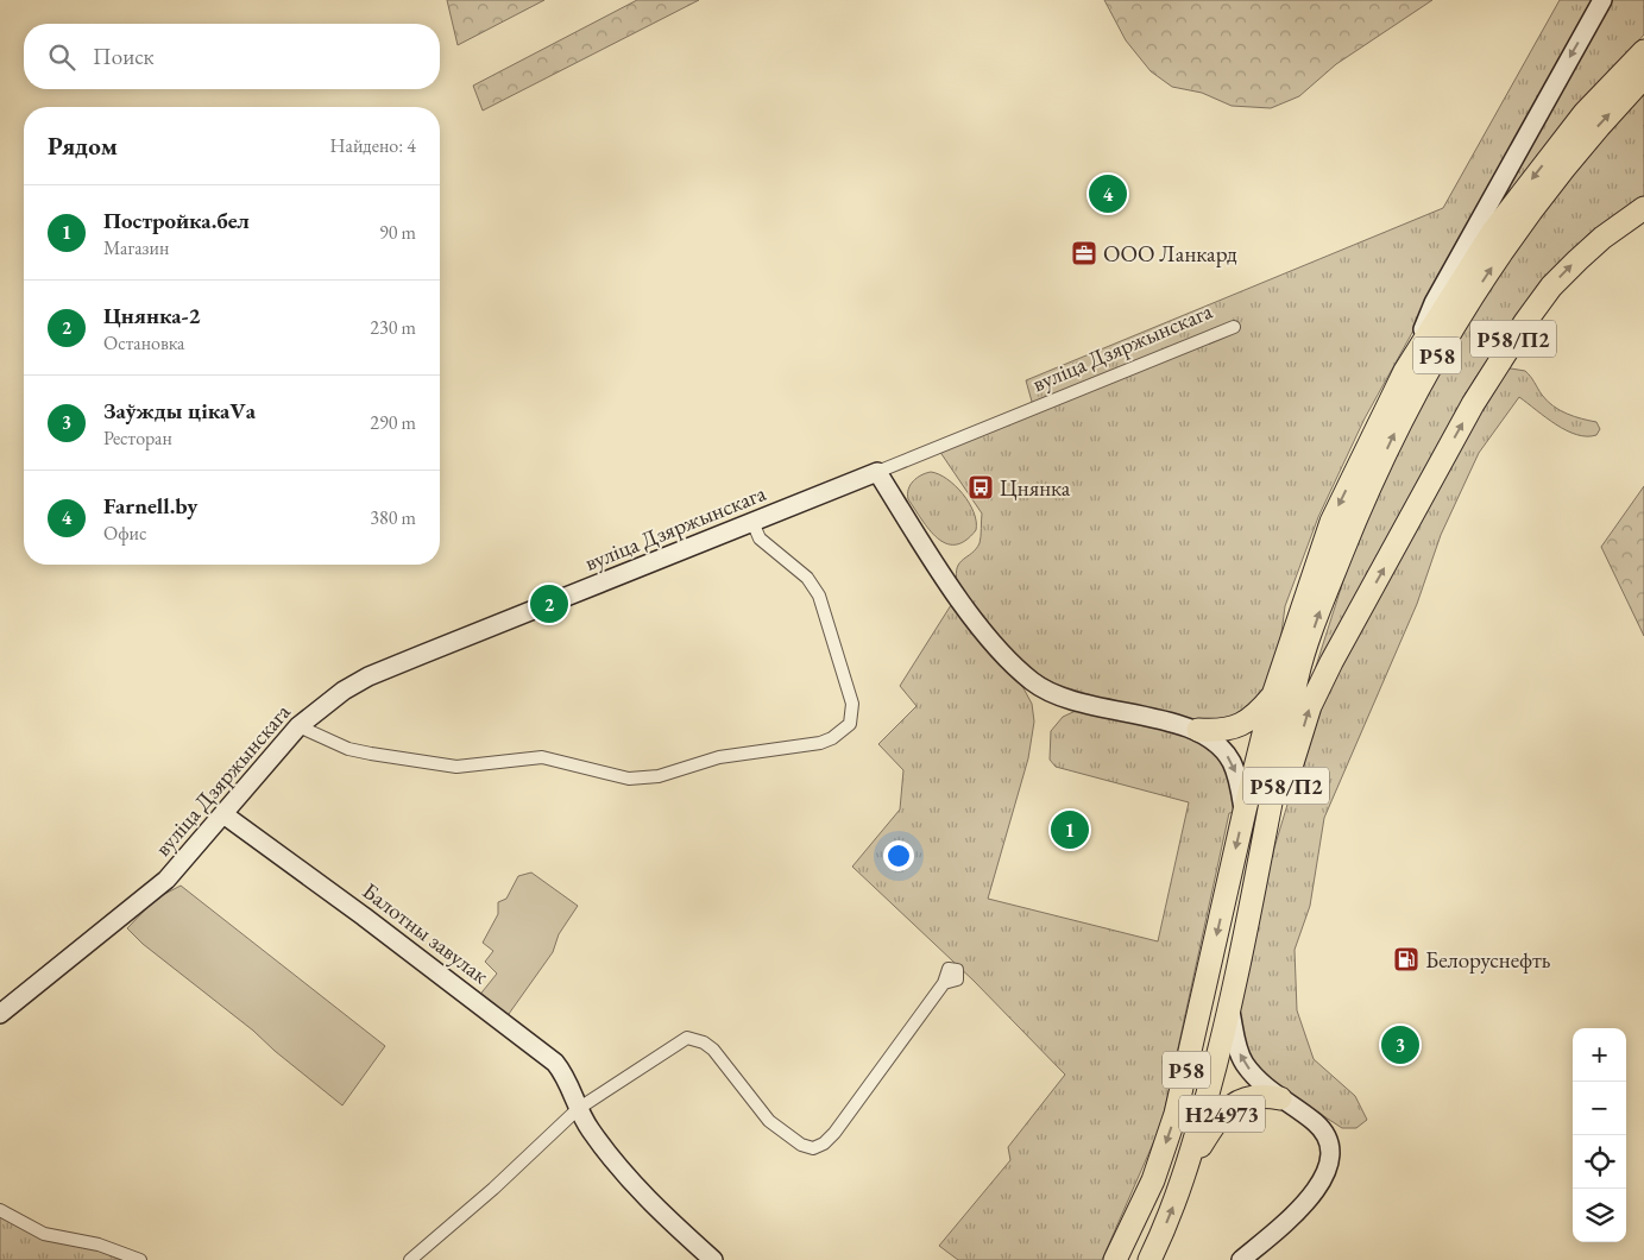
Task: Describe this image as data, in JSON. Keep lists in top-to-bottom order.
{
  "streets": {
    "highway": ["Р58/П2", "Р58", "Н24973"],
    "main road": ["вуліца Дзяржынскага", "Балотны завулак"]
  },
  "crossings": [
    ["Р58/П2", "Р58"],
    ["вуліца Дзяржынскага", "Балотны завулак"],
    ["Р58", "Н24973"]
  ],
  "places": {
    "office": ["ООО Ланкард"],
    "bus stop": ["Цнянка"],
    "fuel station": ["Белоруснефть"]
  },
  "page": {
    "search": "Поиск",
    "heading": ["Рядом", "Найдено: 4"],
    "pins": [
      "4",
      "2",
      "1",
      "3"
    ],
    "list": [
      {
        "mark": "1",
        "name": "Постройка.бел",
        "note": "Магазин",
        "value": "90 m"
      },
      {
        "mark": "2",
        "name": "Цнянка-2",
        "note": "Остановка",
        "value": "230 m"
      },
      {
        "mark": "3",
        "name": "Заўжды цікаVа",
        "note": "Ресторан",
        "value": "290 m"
      },
      {
        "mark": "4",
        "name": "Farnell.by",
        "note": "Офис",
        "value": "380 m"
      }
    ],
    "map_buttons": ["+", "−"]
  }
}
